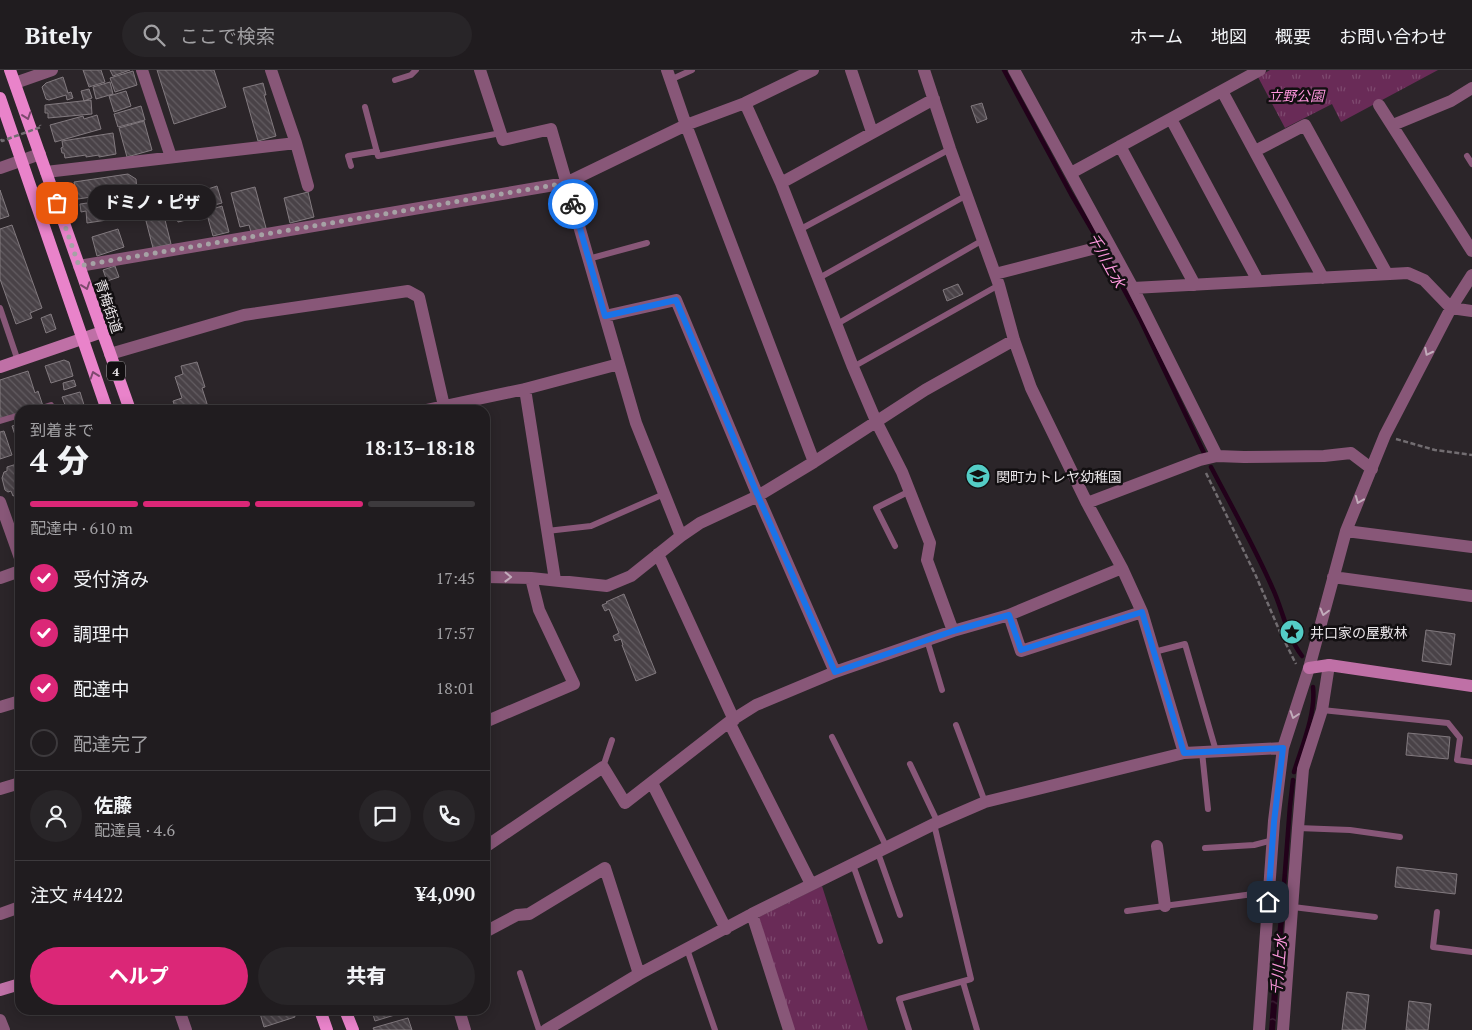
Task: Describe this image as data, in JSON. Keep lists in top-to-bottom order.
{
  "streets": {
    "main road": ["青梅街道", "4"]
  },
  "water": ["千川上水"],
  "parks": ["立野公園"],
  "places": {
    "other": ["ドミノ・ピザ"],
    "school or university": ["関町カトレヤ幼稚園"],
    "place": ["井口家の屋敷林"]
  },
  "page": {
    "header": "Bitely",
    "search": "ここで検索",
    "nav": [
      "ホーム",
      "地図",
      "概要",
      "お問い合わせ"
    ],
    "bubble": "ドミノ・ピザ",
    "heading": ["4 分", "到着まで", "18:13–18:18"],
    "panel": [
      "佐藤",
      "配達員 · 4.6",
      "注文 #4422",
      "¥4,090"
    ],
    "bar": "配達中 · 610 m",
    "list": [
      ["受付済み", "17:45"],
      ["調理中", "17:57"],
      ["配達中", "18:01"],
      "配達完了"
    ],
    "buttons": ["ヘルプ", "共有"]
  }
}
